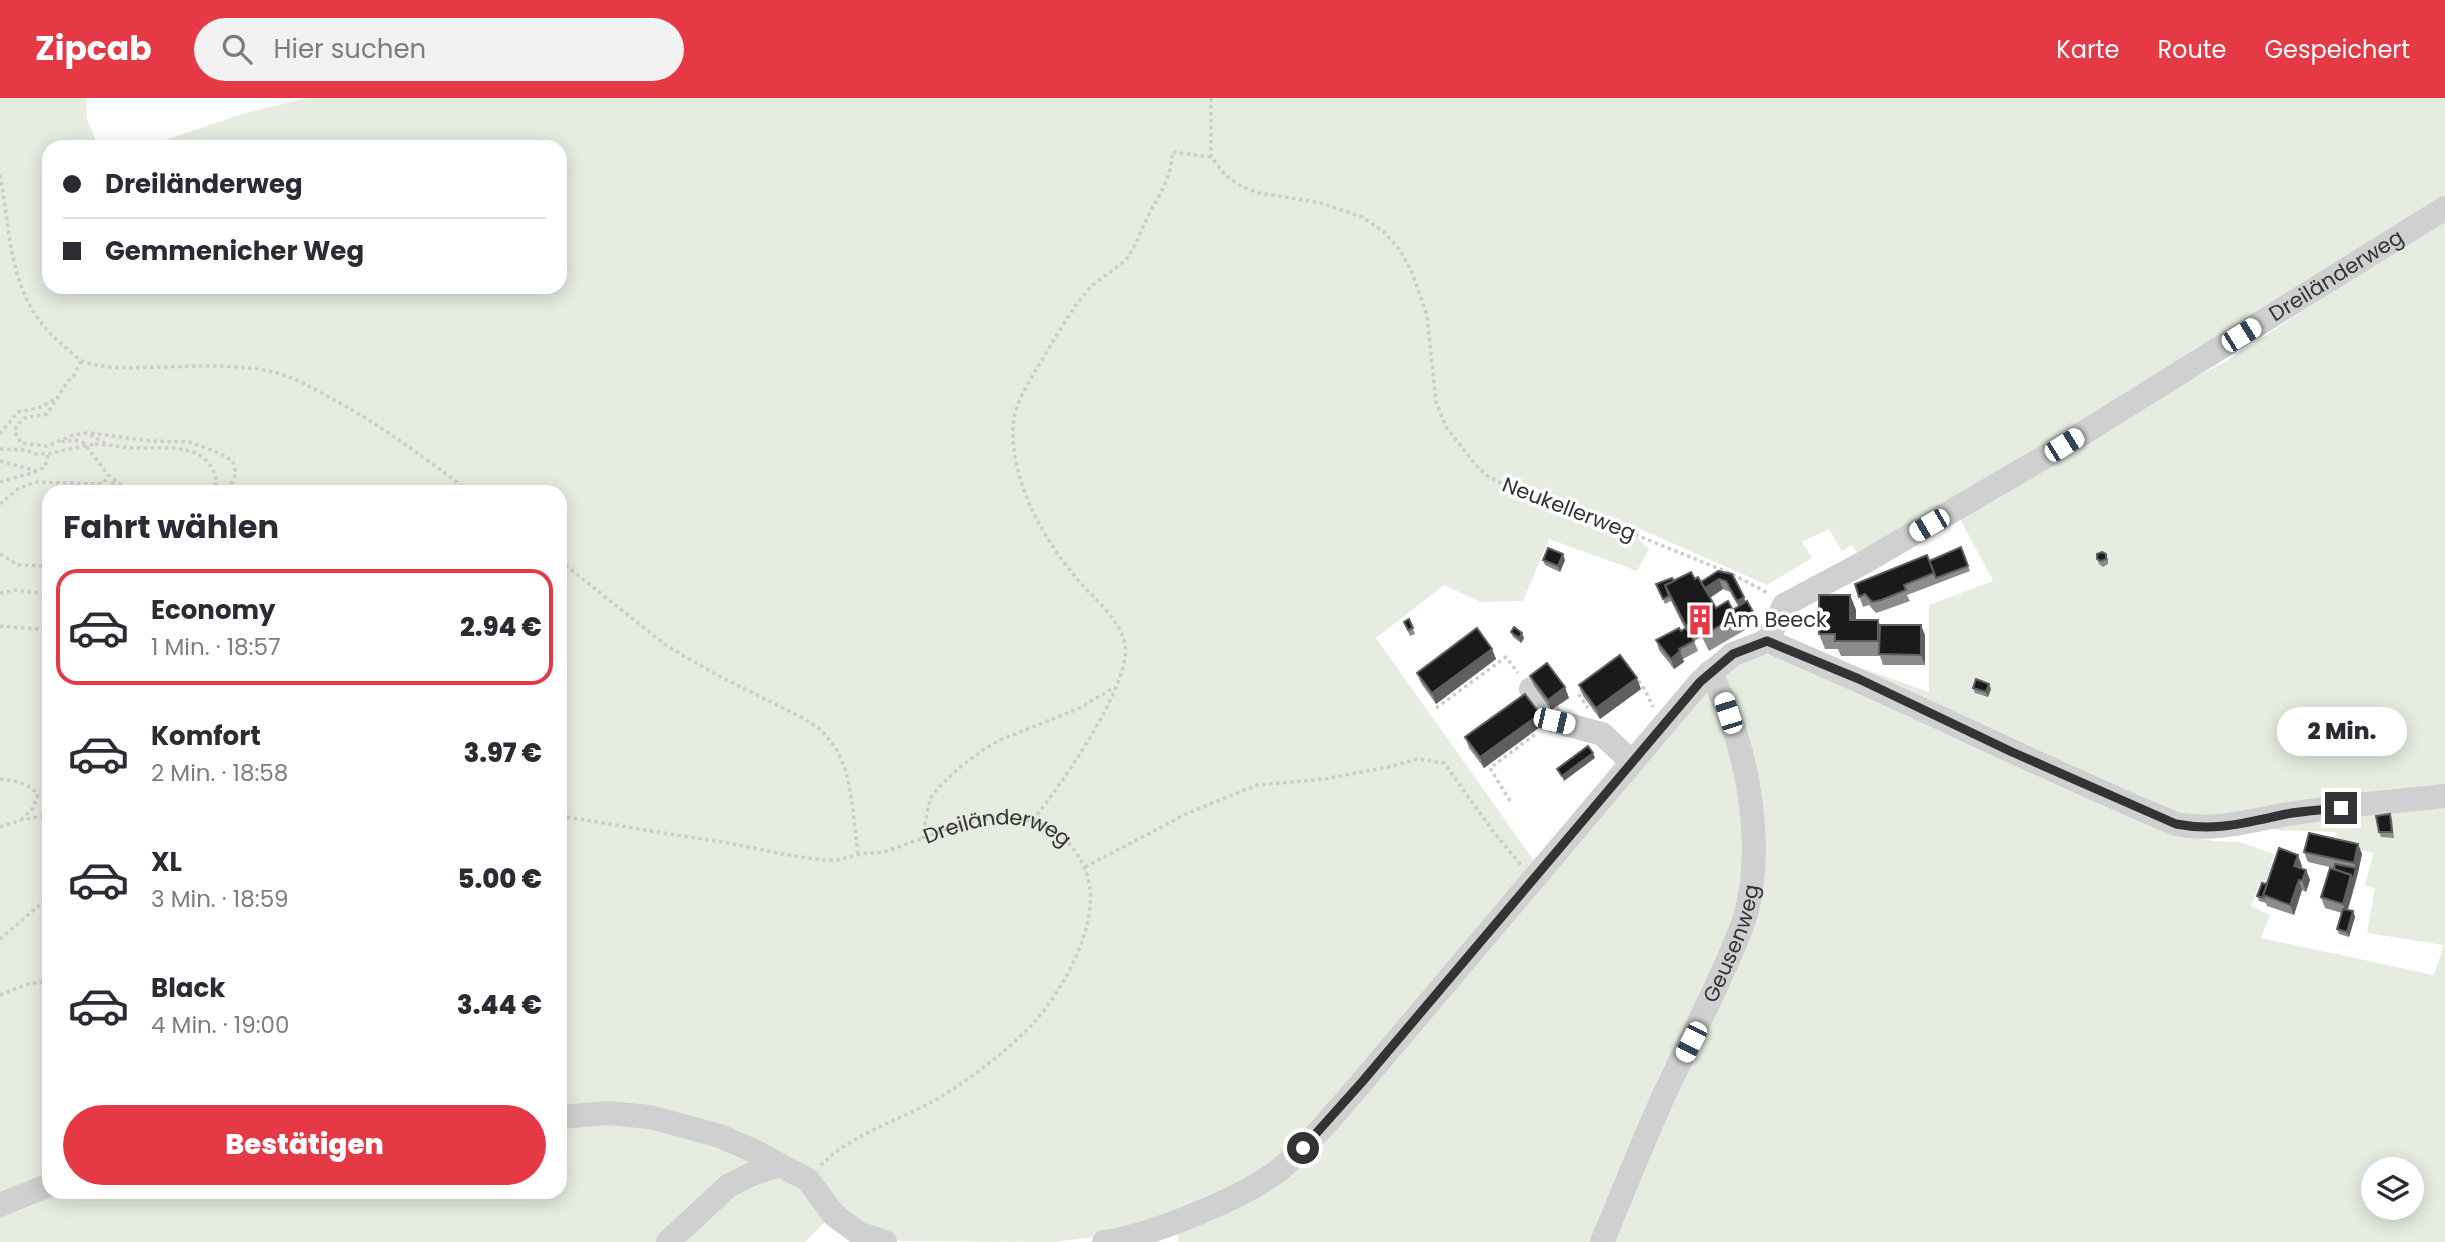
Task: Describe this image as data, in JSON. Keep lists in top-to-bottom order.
{
  "streets": {
    "street": ["Dreiländerweg", "Geusenweg"],
    "path": ["Neukellerweg"]
  },
  "crossings": [
    ["Dreiländerweg", "Neukellerweg"]
  ],
  "places": {
    "building": ["Am Beeck"]
  },
  "page": {
    "header": "Zipcab",
    "search": "Hier suchen",
    "nav": ["Karte", "Route", "Gespeichert"],
    "banner": ["Dreiländerweg", "Gemmenicher Weg"],
    "heading": "Fahrt wählen",
    "list": [
      {
        "name": "Economy",
        "note": "1 Min. · 18:57",
        "value": "2.94 €"
      },
      {
        "name": "Komfort",
        "note": "2 Min. · 18:58",
        "value": "3.97 €"
      },
      {
        "name": "XL",
        "note": "3 Min. · 18:59",
        "value": "5.00 €"
      },
      {
        "name": "Black",
        "note": "4 Min. · 19:00",
        "value": "3.44 €"
      }
    ],
    "bubble": "2 Min.",
    "buttons": "Bestätigen"
  }
}
